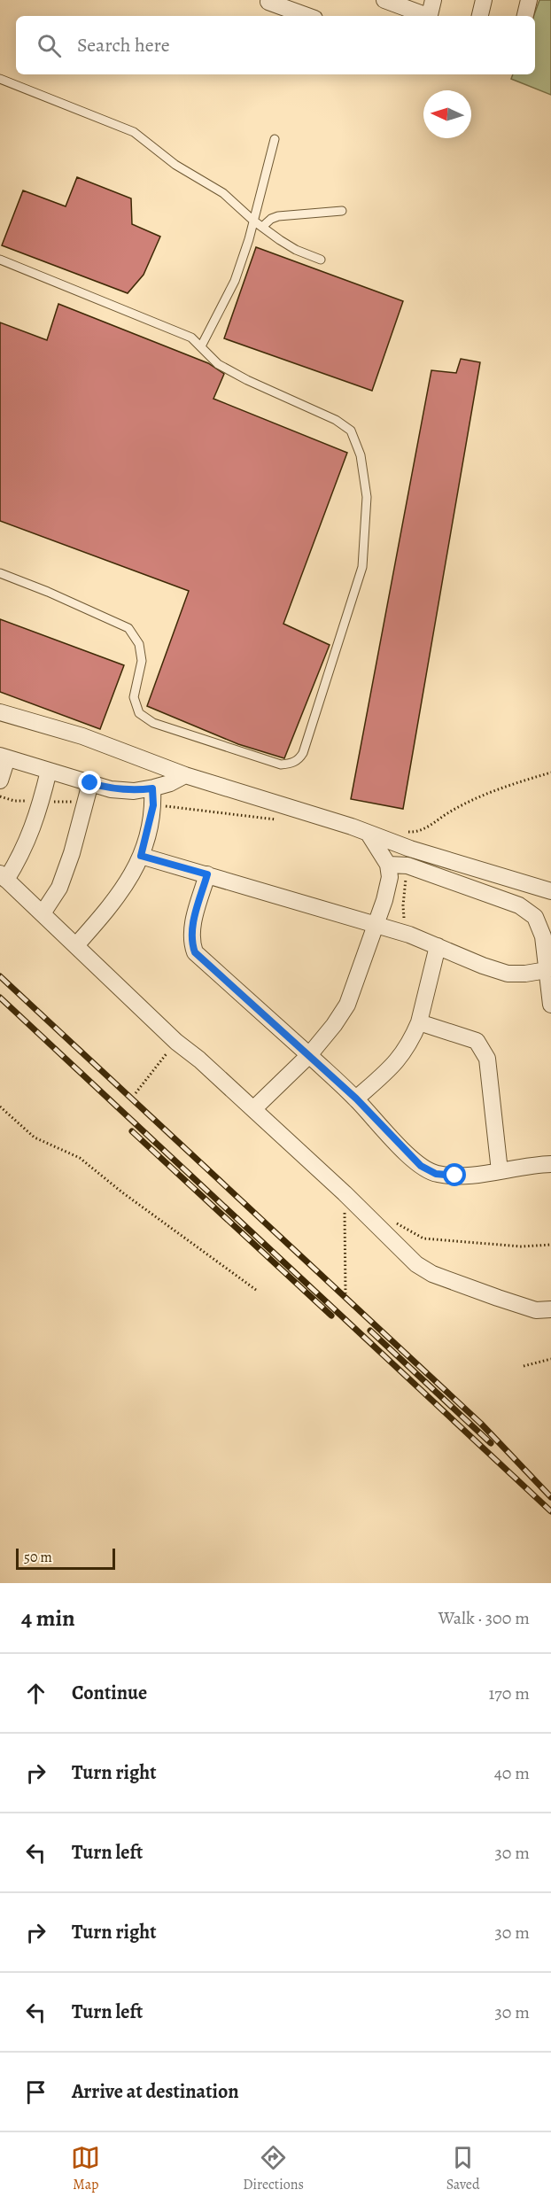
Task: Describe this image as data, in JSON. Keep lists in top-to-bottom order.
{
  "scale_bar": "50 m",
  "north": "left",
  "page": {
    "search": "Search here",
    "scale": "50 m",
    "heading": ["4 min", "Walk · 300 m"],
    "list": [
      ["Continue", "170 m"],
      ["Turn right", "40 m"],
      ["Turn left", "30 m"],
      ["Turn right", "30 m"],
      ["Turn left", "30 m"],
      "Arrive at destination"
    ],
    "nav": ["Map", "Directions", "Saved"]
  }
}
